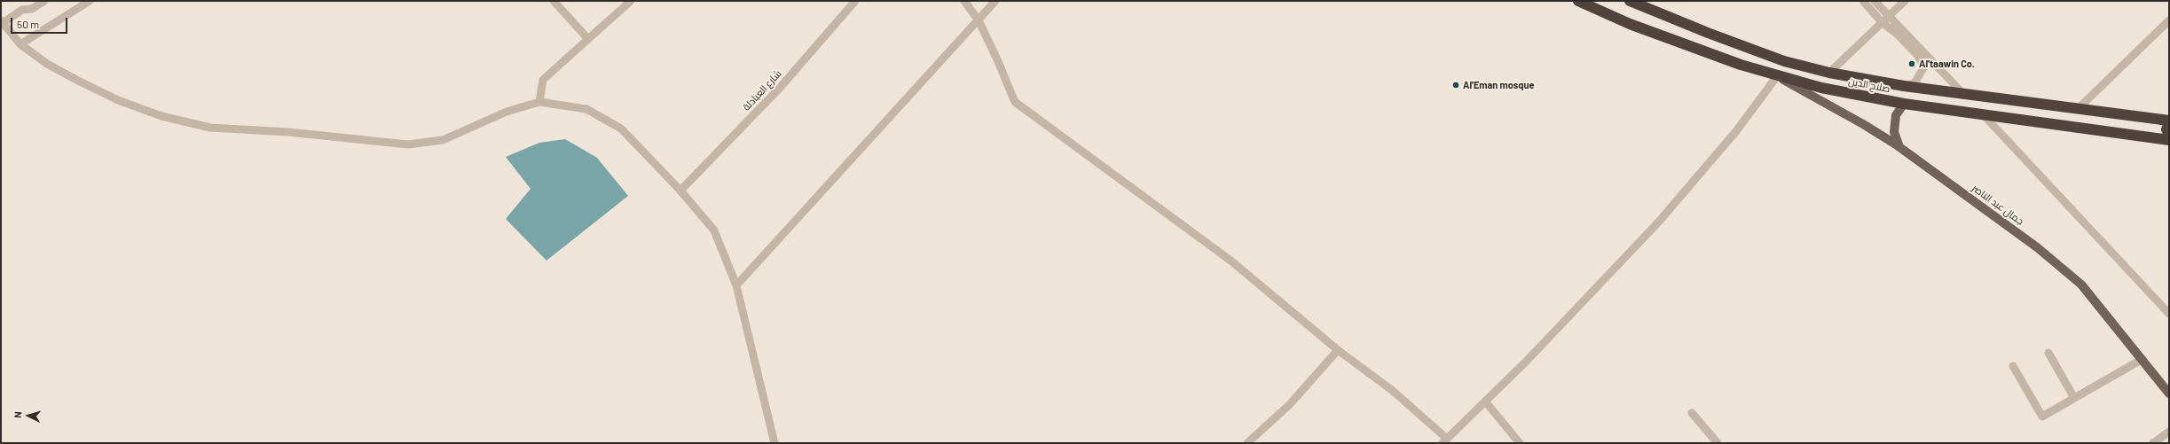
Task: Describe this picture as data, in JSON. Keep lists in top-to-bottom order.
{
  "streets": {
    "highway": ["صلاح الدين"],
    "main road": ["جمال عبد الناصر"],
    "street": ["شارع العبادلة"]
  },
  "crossings": [
    ["صلاح الدين", "جمال عبد الناصر"]
  ],
  "places": ["Al'taawin Co.", "Al'Eman mosque"],
  "scale_bar": "50 m",
  "north": "left"
}
